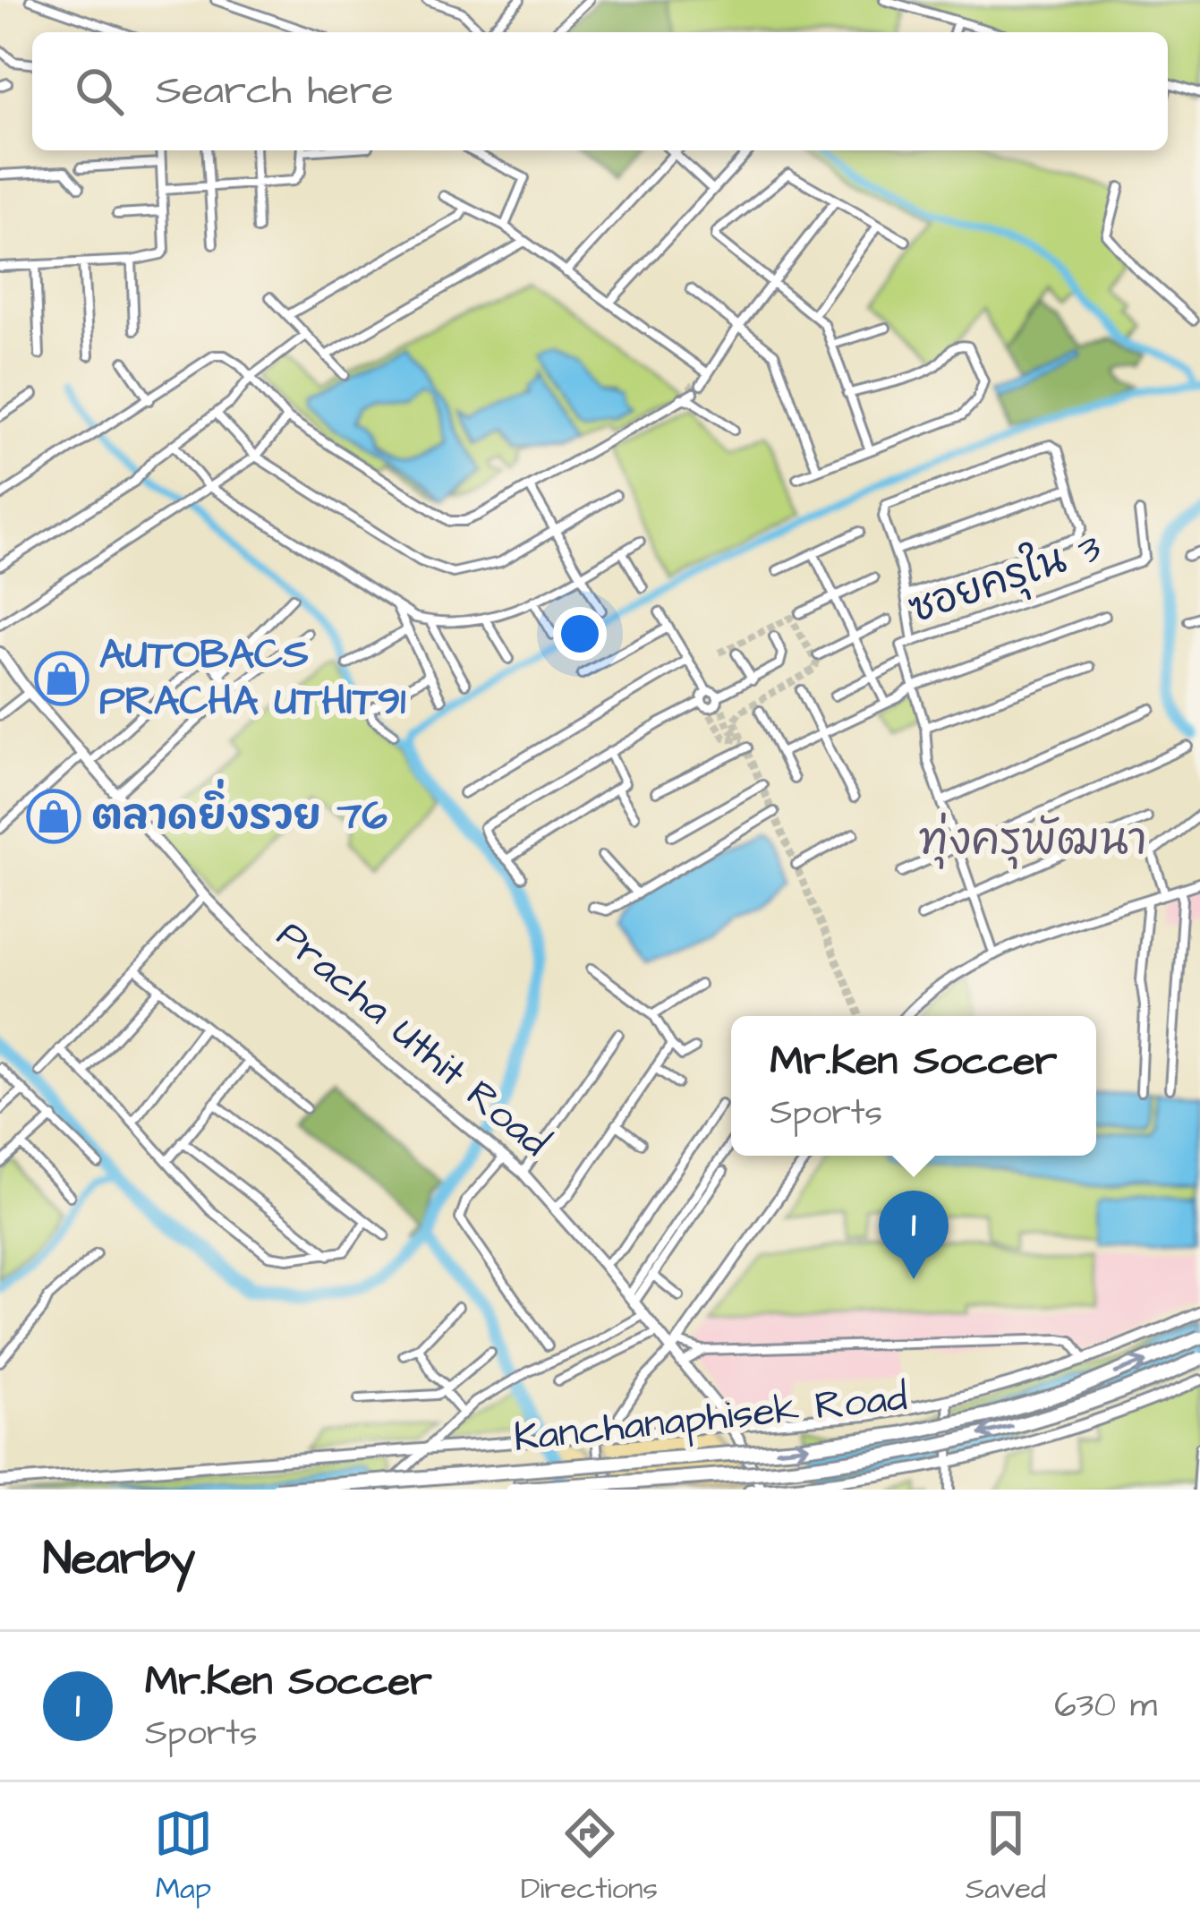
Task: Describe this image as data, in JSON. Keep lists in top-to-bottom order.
{
  "streets": {
    "highway": ["Kanchanaphisek Road"],
    "main road": ["Pracha Uthit Road"],
    "street": ["ซอยครุใน 3"]
  },
  "districts": ["ทุ่งครุพัฒนา"],
  "places": {
    "shop": ["AUTOBACS PRACHA UTHIT91", "ตลาดยิ่งรวย 76"]
  },
  "page": {
    "search": "Search here",
    "popup": ["Mr.Ken Soccer", "Sports"],
    "pins": "1",
    "heading": "Nearby",
    "list": [
      {
        "mark": "1",
        "name": "Mr.Ken Soccer",
        "note": "Sports",
        "value": "630 m"
      }
    ],
    "nav": ["Map", "Directions", "Saved"]
  }
}
